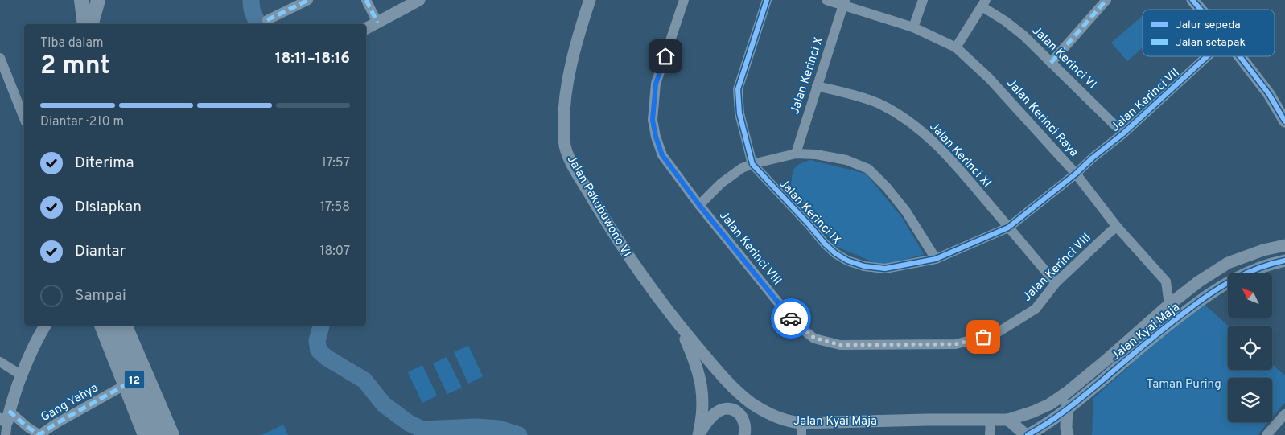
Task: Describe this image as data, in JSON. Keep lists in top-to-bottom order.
{
  "streets": {
    "highway": ["12"],
    "main road": ["Jalan Pakubuwono VI", "Jalan Kyai Maja"],
    "street": [
      "Jalan Kerinci VI",
      "Jalan Kerinci X",
      "Jalan Kerinci VII",
      "Jalan Kerinci Raya",
      "Jalan Kerinci XI",
      "Jalan Kerinci IX",
      "Jalan Kerinci VIII",
      "Gang Yahya"
    ]
  },
  "crossings": [
    ["Jalan Kerinci VI", "Jalan Kerinci VII"],
    ["Jalan Kerinci X", "Jalan Kerinci Raya"],
    ["Jalan Kerinci X", "Jalan Kerinci XI"],
    ["Jalan Kerinci VII", "Jalan Kerinci Raya"],
    ["Jalan Kerinci VII", "Jalan Kerinci IX"],
    ["Jalan Kerinci Raya", "Jalan Kerinci IX"],
    ["Jalan Kerinci Raya", "Jalan Kerinci VIII"],
    ["Jalan Kerinci Raya", "Jalan Kyai Maja"],
    ["Jalan Kerinci XI", "Jalan Kerinci IX"],
    ["Jalan Kerinci XI", "Jalan Kerinci VIII"],
    ["Jalan Pakubuwono VI", "Jalan Kyai Maja"],
    ["12", "Gang Yahya"]
  ],
  "parks": ["Taman Puring"],
  "legend": ["Jalur sepeda", "Jalan setapak"],
  "north": "top left",
  "page": {
    "heading": ["2 mnt", "Tiba dalam", "18:11–18:16"],
    "bar": "Diantar · 210 m",
    "list": [
      ["Diterima", "17:57"],
      ["Disiapkan", "17:58"],
      ["Diantar", "18:07"],
      "Sampai"
    ]
  }
}
